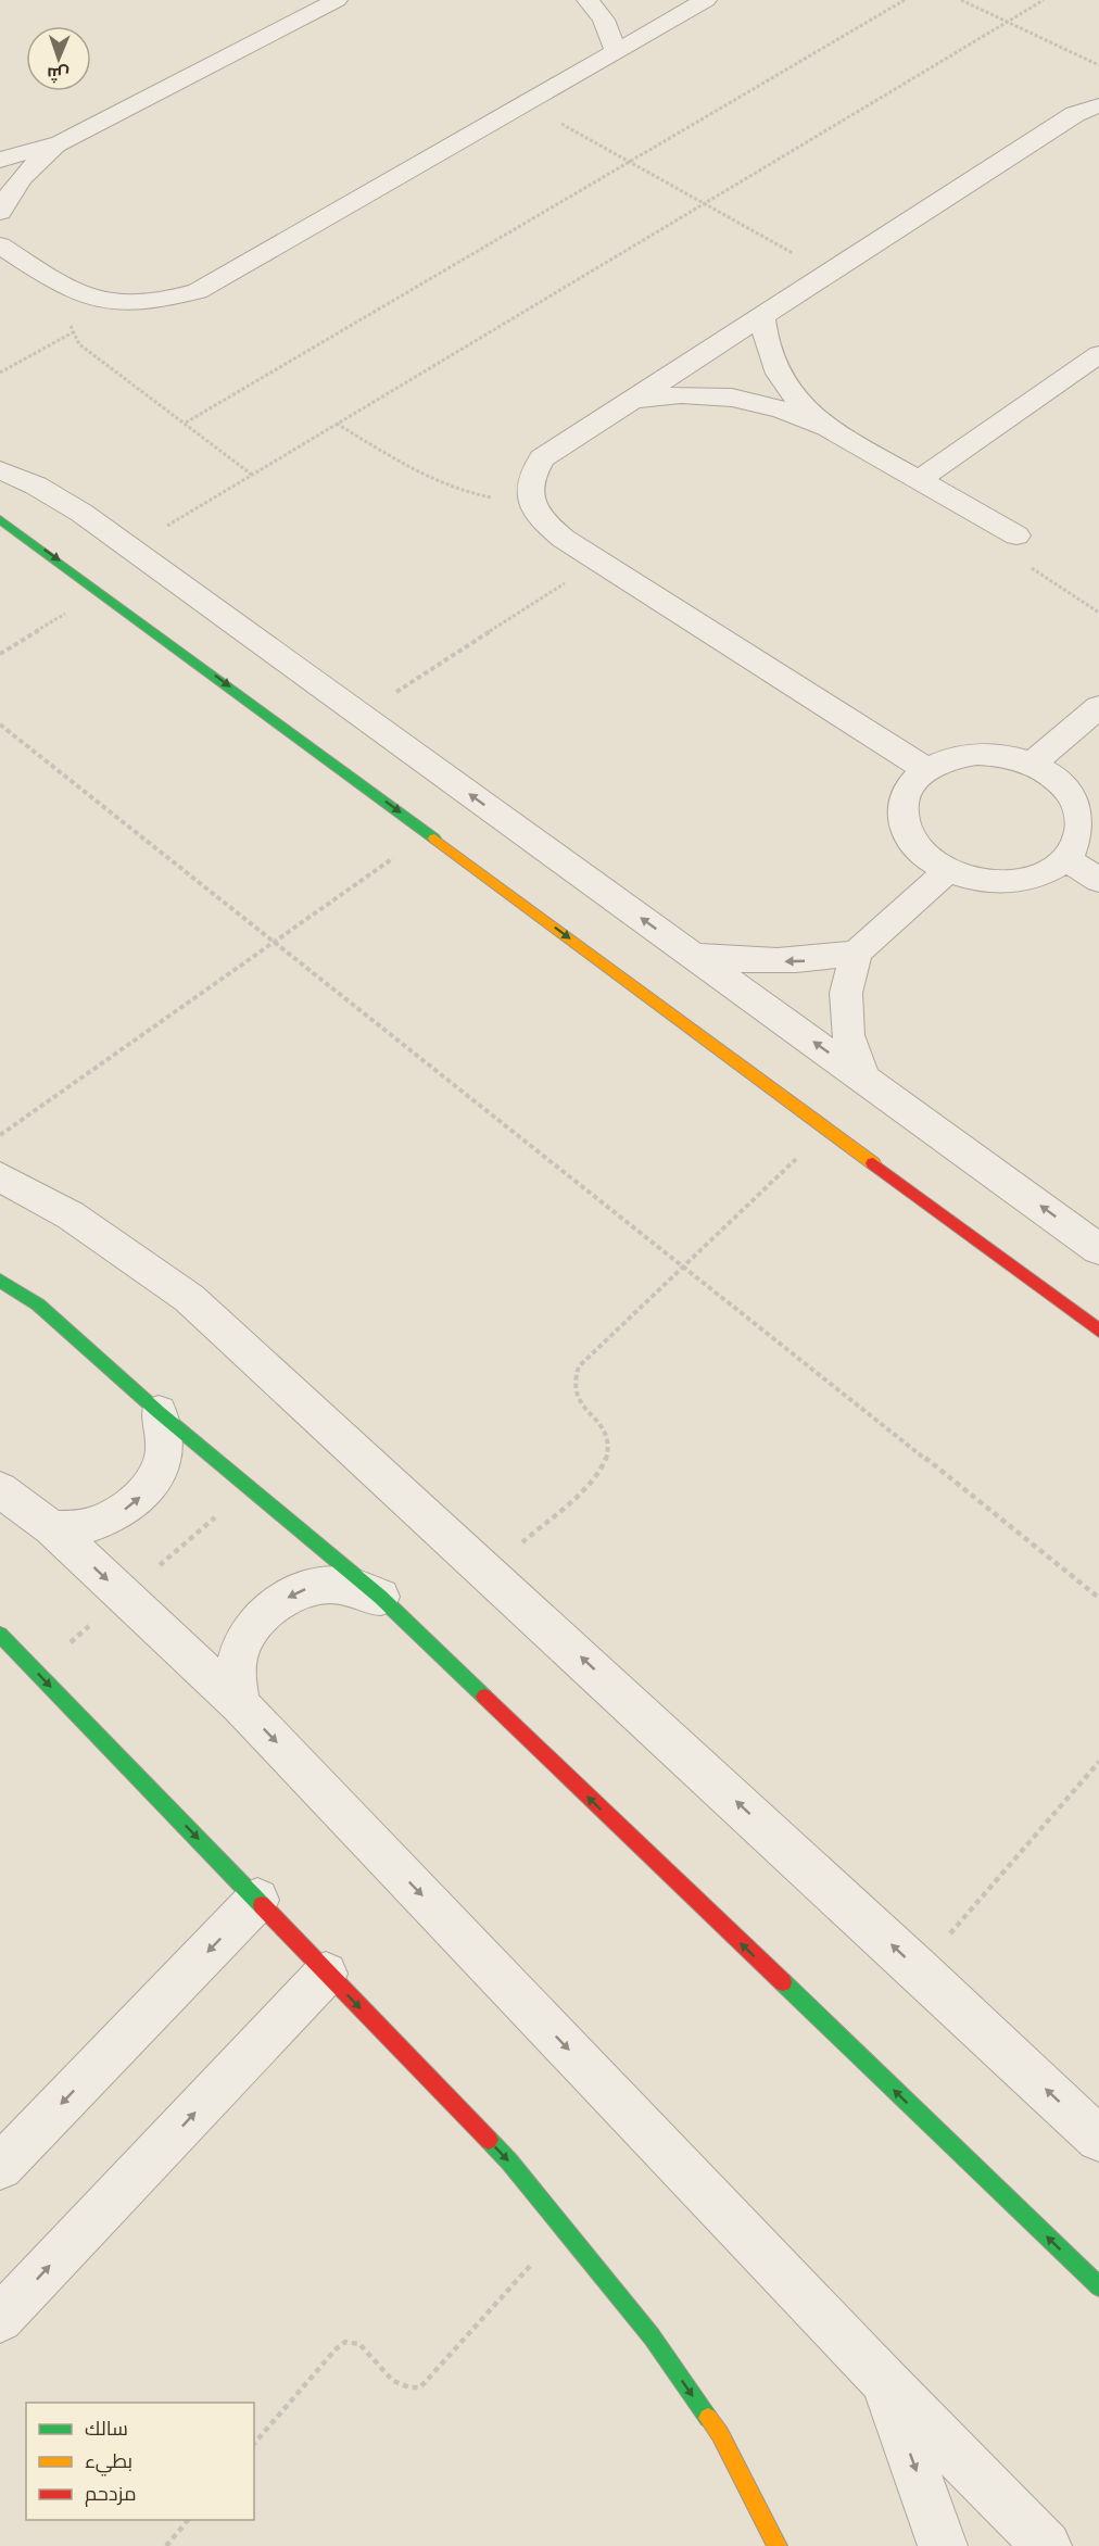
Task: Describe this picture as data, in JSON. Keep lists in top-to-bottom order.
{
  "legend": ["سالك", "بطيء", "مزدحم"],
  "north": "bottom"
}
